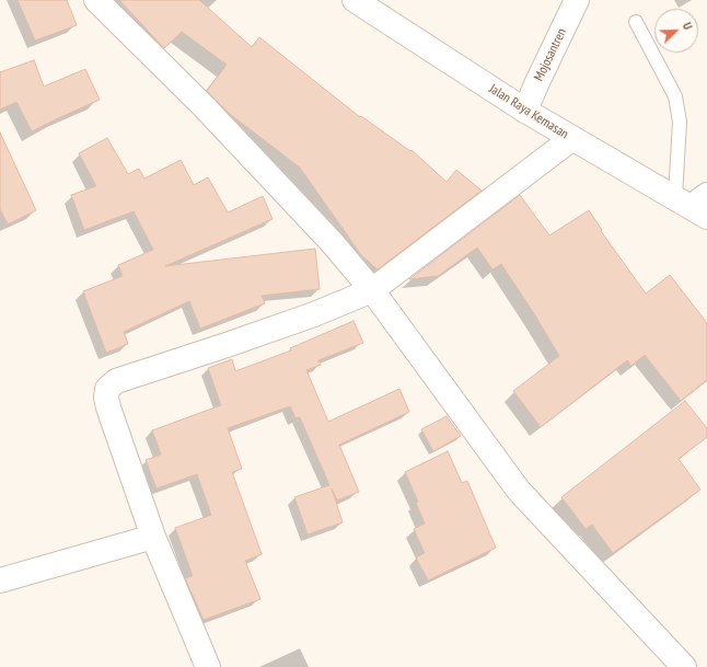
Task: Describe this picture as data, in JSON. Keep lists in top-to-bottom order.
{
  "streets": {
    "street": ["Mojosantren", "Jalan Raya Kemasan"]
  },
  "crossings": [
    ["Mojosantren", "Jalan Raya Kemasan"]
  ],
  "north": "top right"
}
